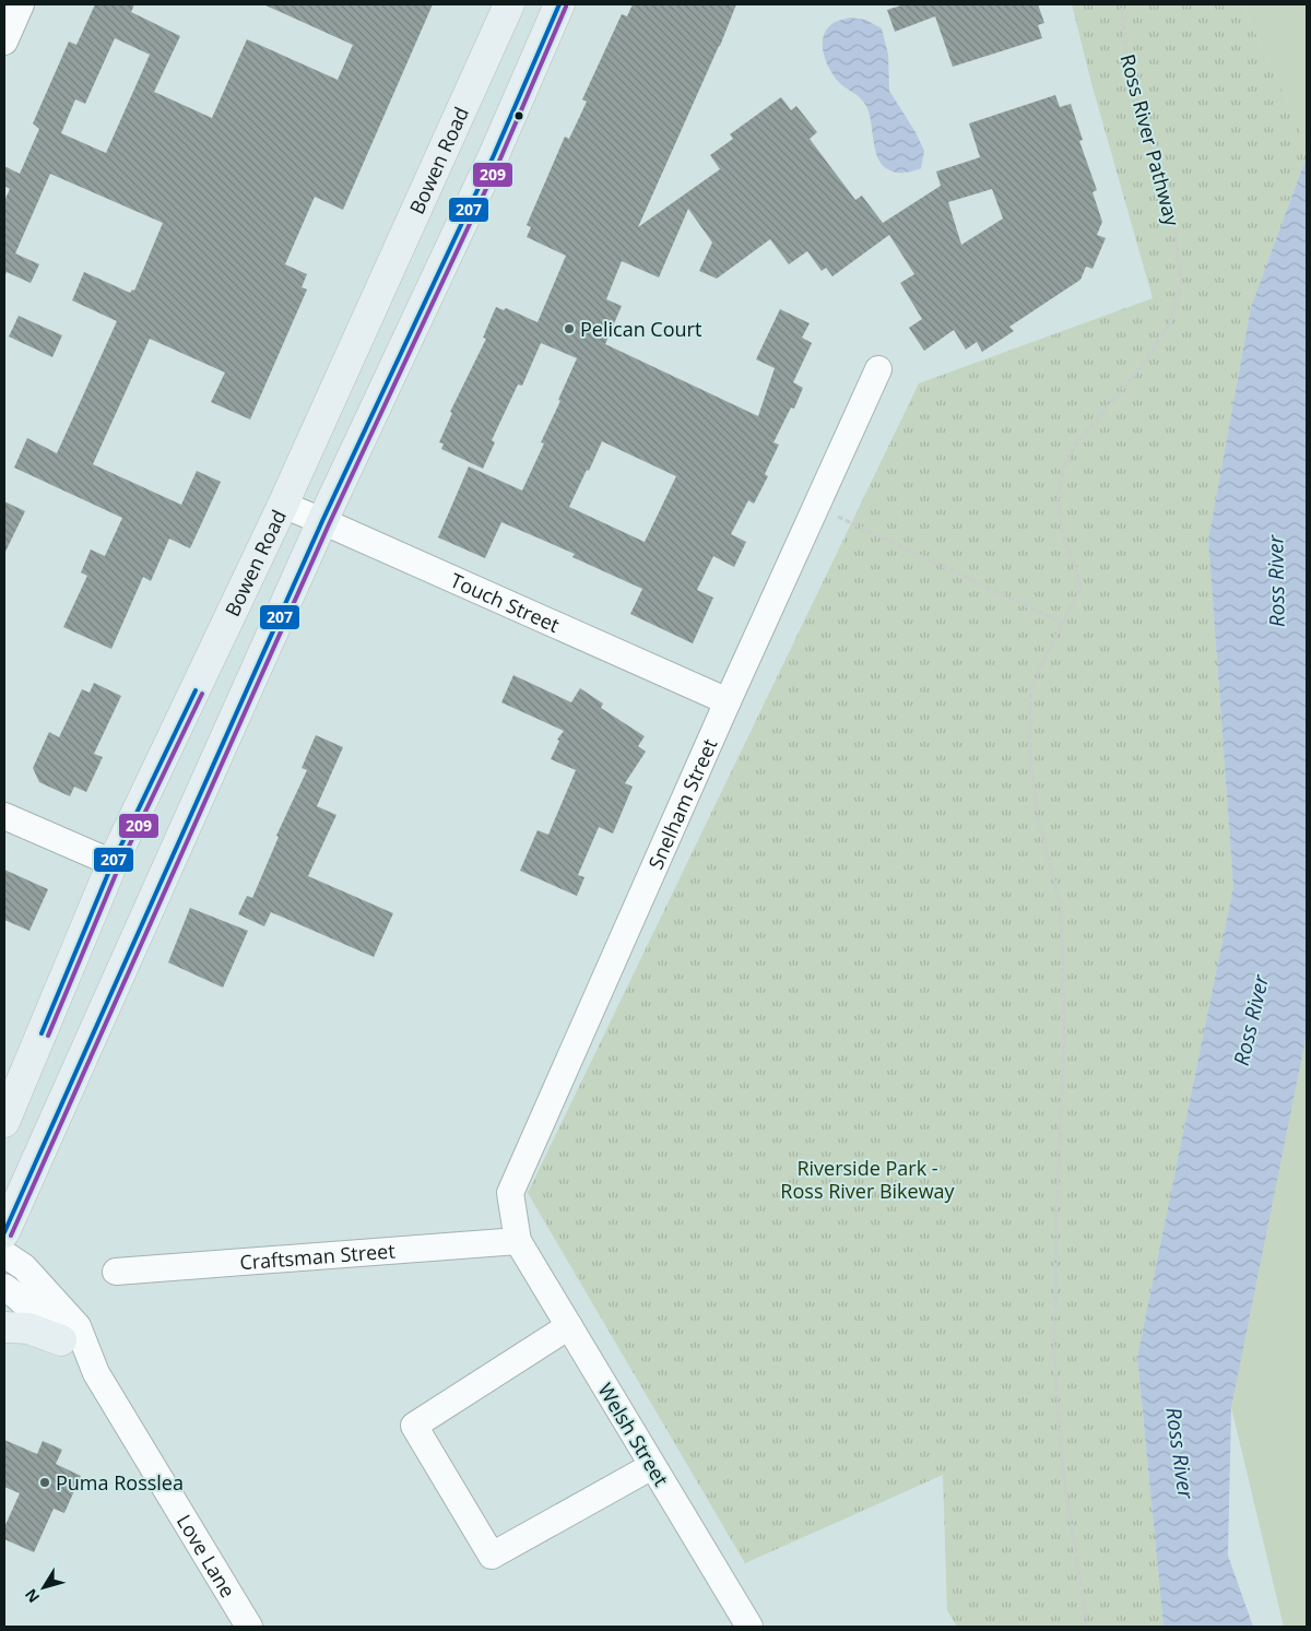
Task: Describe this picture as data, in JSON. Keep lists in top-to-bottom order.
{
  "streets": {
    "main road": ["Bowen Road"],
    "street": [
      "Touch Street",
      "Snelham Street",
      "Craftsman Street",
      "Welsh Street",
      "Love Lane"
    ],
    "path": ["Ross River Pathway"]
  },
  "crossings": [
    ["Bowen Road", "Touch Street"],
    ["Touch Street", "Snelham Street"],
    ["Snelham Street", "Craftsman Street"],
    ["Snelham Street", "Welsh Street"],
    ["Craftsman Street", "Welsh Street"]
  ],
  "water": ["Ross River"],
  "parks": ["Riverside Park - Ross River Bikeway"],
  "places": ["Pelican Court", "Puma Rosslea"],
  "lines": ["transit line 207", "transit line 209"],
  "north": "bottom left"
}
